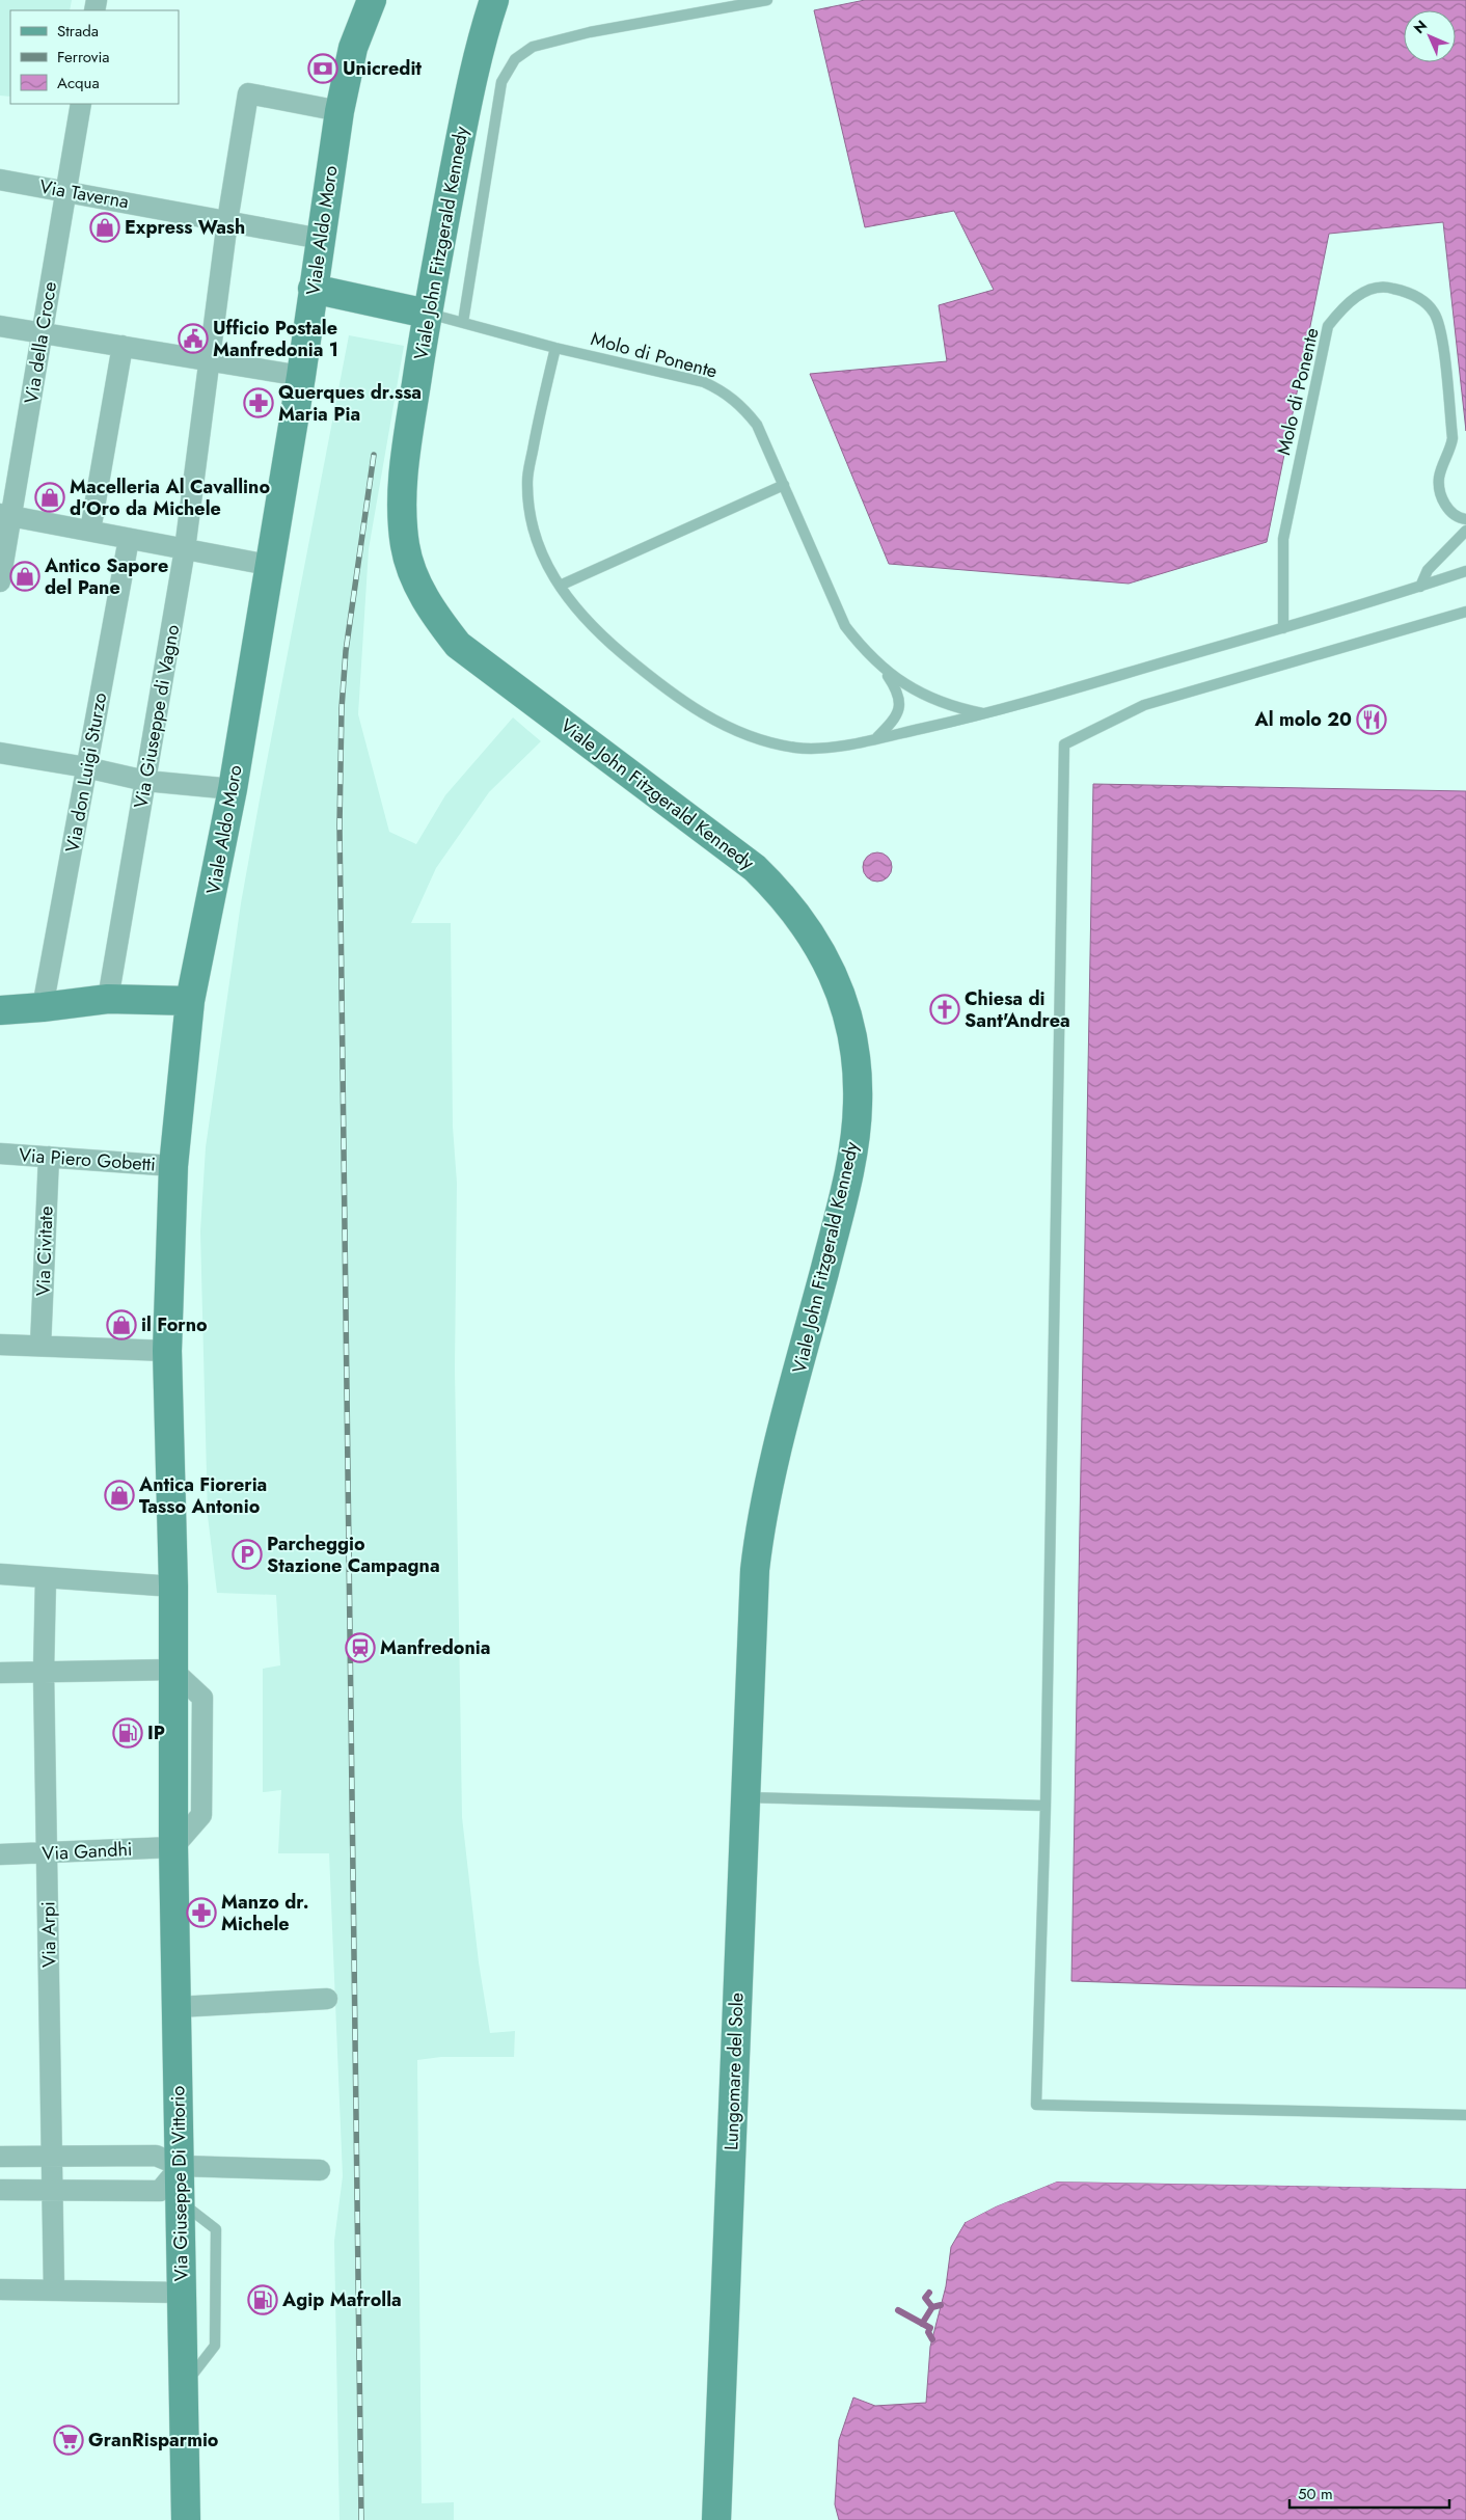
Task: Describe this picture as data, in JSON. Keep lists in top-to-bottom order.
{
  "streets": {
    "main road": [
      "Viale Aldo Moro",
      "Viale John Fitzgerald Kennedy",
      "Lungomare del Sole",
      "Via Giuseppe Di Vittorio"
    ],
    "street": [
      "Via Taverna",
      "Via della Croce",
      "Via Giuseppe di Vagno",
      "Via don Luigi Sturzo",
      "Via Piero Gobetti",
      "Via Civitate",
      "Via Gandhi",
      "Via Arpi"
    ],
    "lane": ["Molo di Ponente"]
  },
  "crossings": [
    ["Via Taverna", "Viale Aldo Moro"],
    ["Via Taverna", "Via della Croce"],
    ["Via Taverna", "Via Giuseppe di Vagno"],
    ["Viale Aldo Moro", "Via Giuseppe di Vagno"],
    ["Viale Aldo Moro", "Via Piero Gobetti"],
    ["Viale Aldo Moro", "Via Gandhi"],
    ["Viale Aldo Moro", "Via Giuseppe Di Vittorio"],
    ["Viale John Fitzgerald Kennedy", "Molo di Ponente"],
    ["Viale John Fitzgerald Kennedy", "Lungomare del Sole"],
    ["Via Piero Gobetti", "Via Civitate"],
    ["Via Gandhi", "Via Arpi"],
    ["Via Gandhi", "Via Giuseppe Di Vittorio"]
  ],
  "places": {
    "bank": ["Unicredit"],
    "shop": [
      "Express Wash",
      "Macelleria Al Cavallino d'Oro da Michele",
      "Antico Sapore del Pane",
      "il Forno",
      "Antica Fioreria Tasso Antonio"
    ],
    "public building": ["Ufficio Postale Manfredonia 1"],
    "pharmacy": ["Querques dr.ssa Maria Pia", "Manzo dr. Michele"],
    "restaurant": ["Al molo 20"],
    "church": ["Chiesa di Sant'Andrea"],
    "parking": ["Parcheggio Stazione Campagna"],
    "station": ["Manfredonia"],
    "fuel station": ["IP", "Agip Mafrolla"],
    "supermarket": ["GranRisparmio"]
  },
  "legend": ["Strada", "Ferrovia", "Acqua"],
  "scale_bar": "50 m",
  "north": "top left"
}
